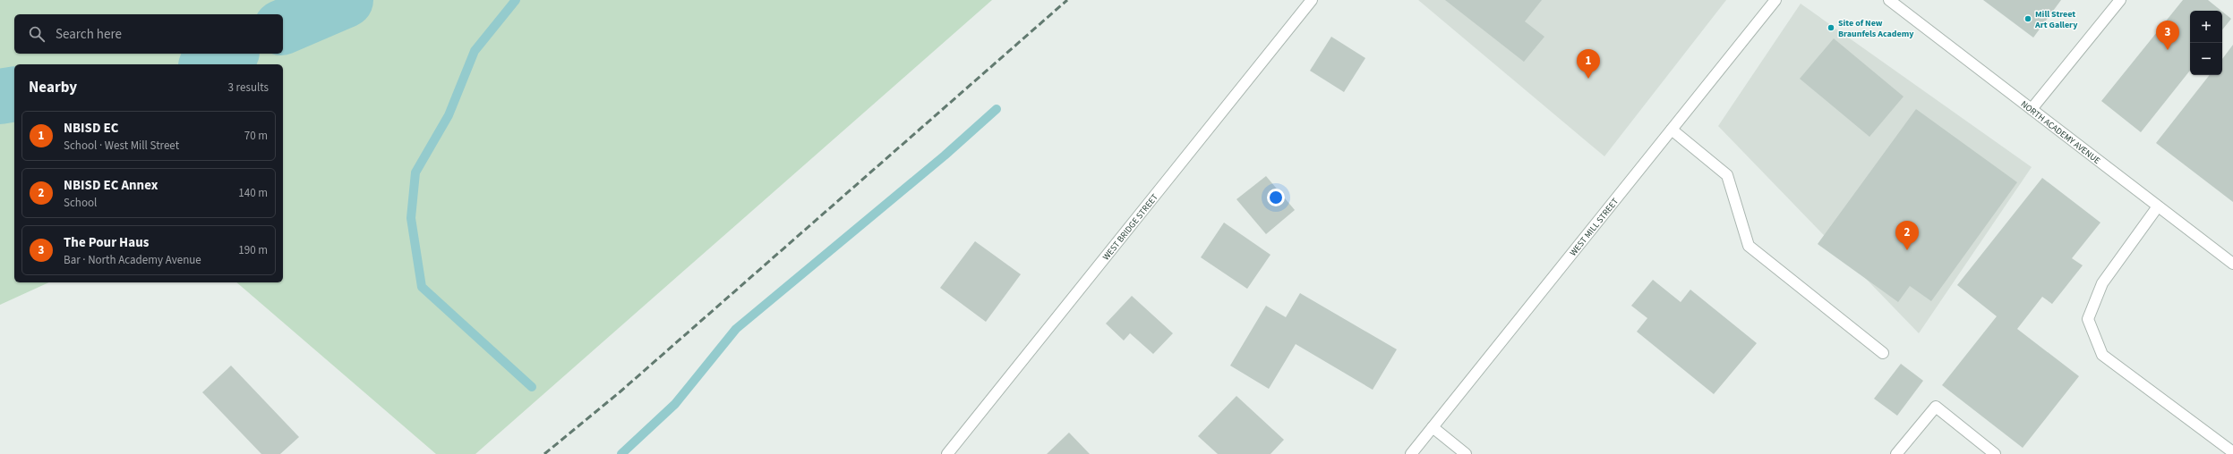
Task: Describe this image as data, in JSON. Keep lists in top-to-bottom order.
{
  "streets": {
    "street": ["NORTH ACADEMY AVENUE", "WEST BRIDGE STREET", "WEST MILL STREET"]
  },
  "places": ["Mill Street Art Gallery", "Site of New Braunfels Academy"],
  "page": {
    "map_buttons": ["+", "−"],
    "search": "Search here",
    "pins": ["3", "1", "2"],
    "heading": ["Nearby", "3 results"],
    "list": [
      {
        "mark": "1",
        "name": "NBISD EC",
        "note": "School · West Mill Street",
        "value": "70 m"
      },
      {
        "mark": "2",
        "name": "NBISD EC Annex",
        "note": "School",
        "value": "140 m"
      },
      {
        "mark": "3",
        "name": "The Pour Haus",
        "note": "Bar · North Academy Avenue",
        "value": "190 m"
      }
    ]
  }
}
